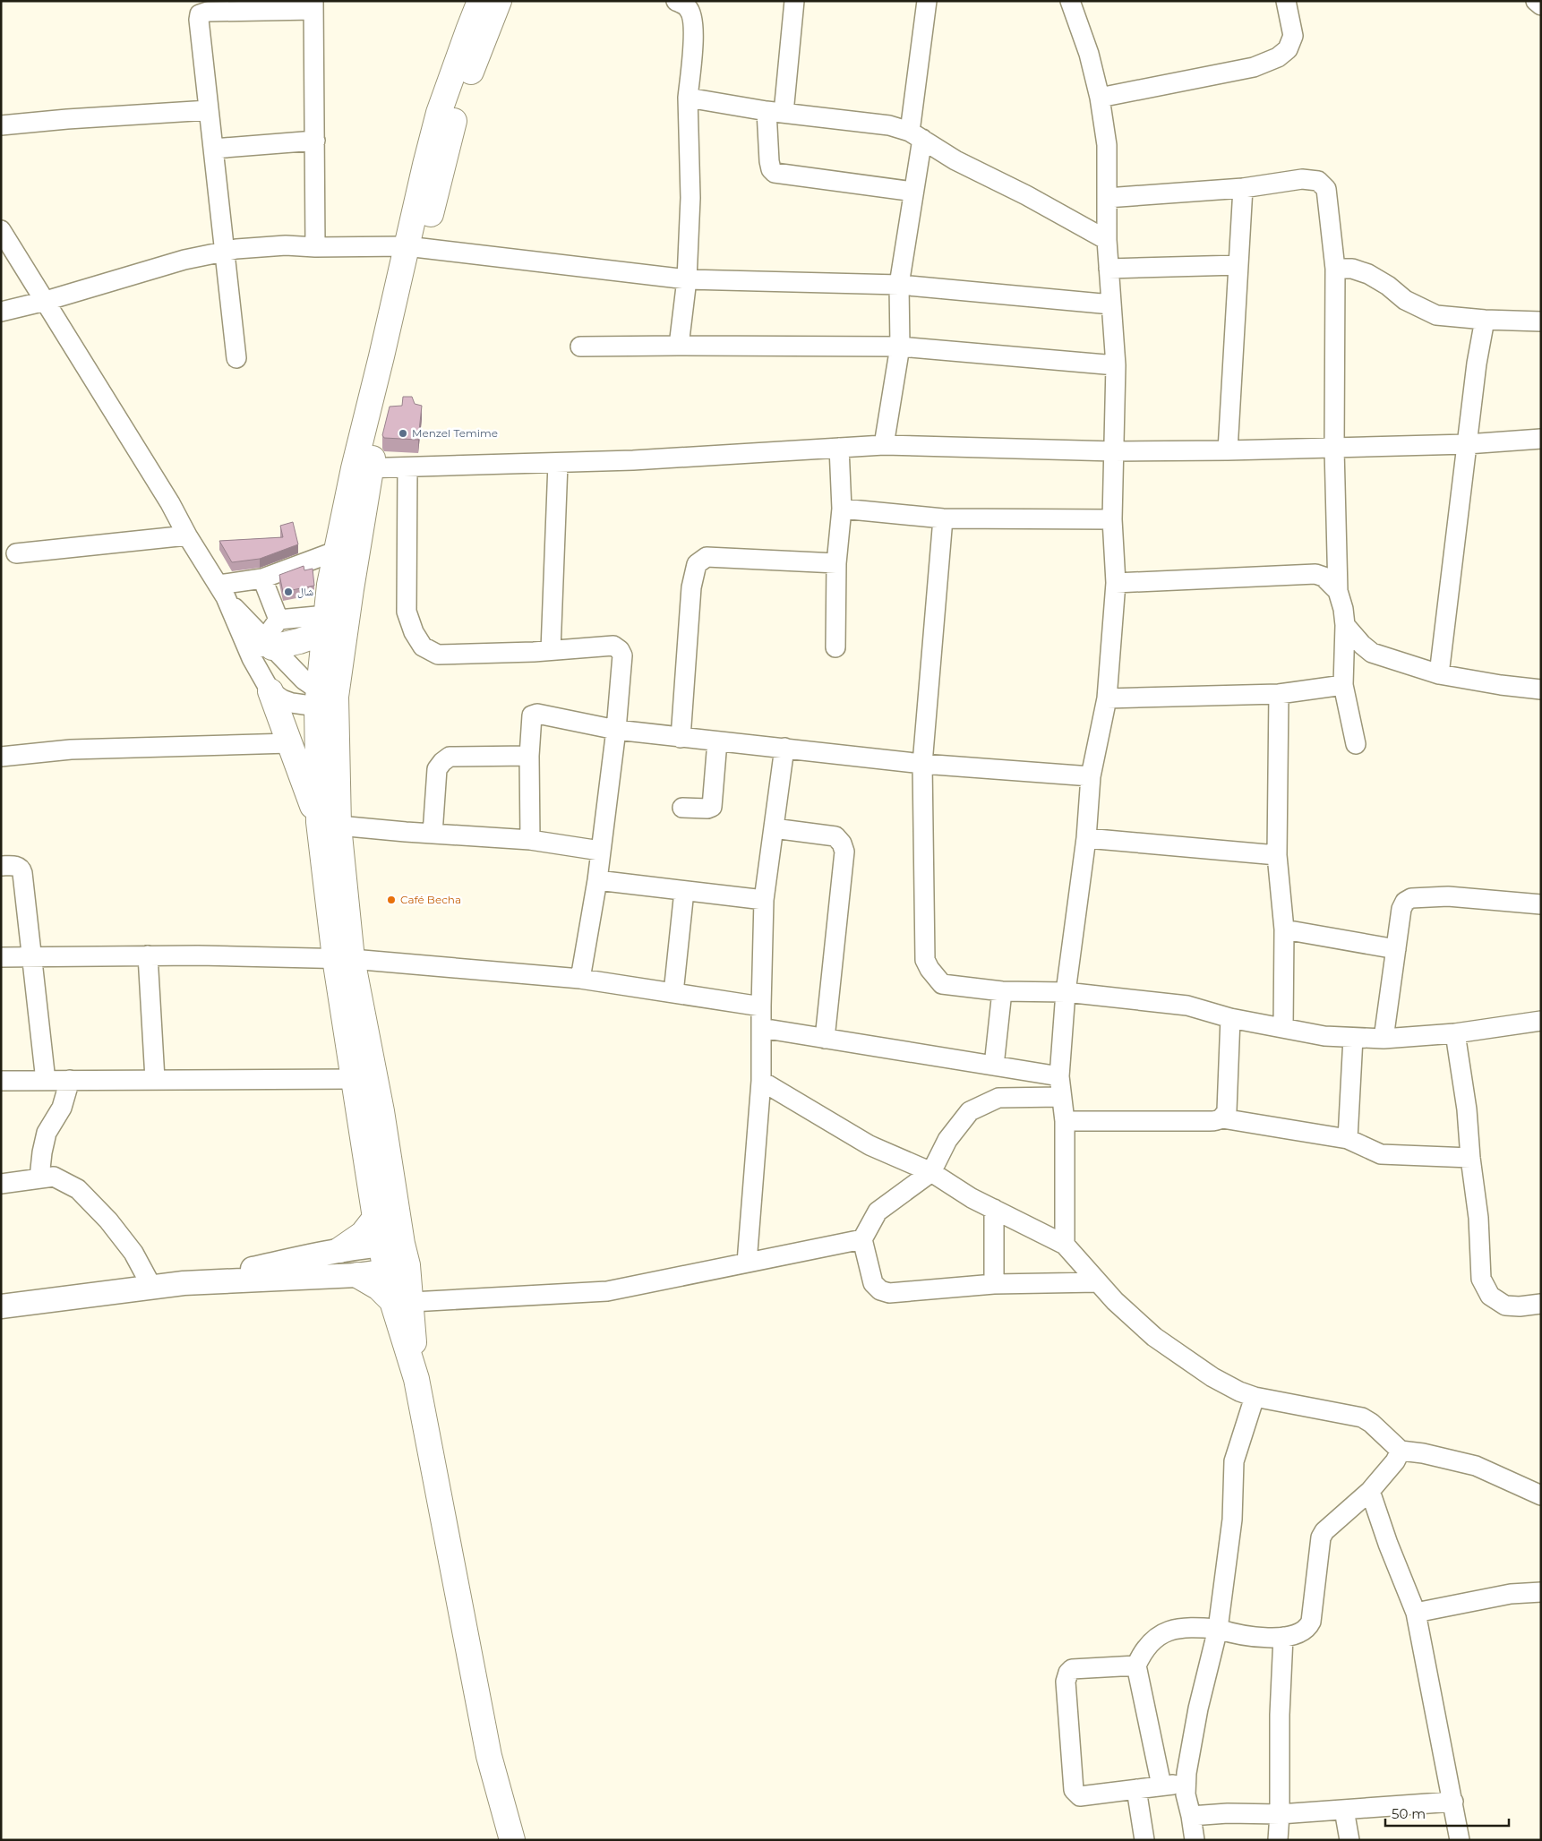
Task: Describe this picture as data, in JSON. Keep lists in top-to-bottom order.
{
  "places": ["Menzel Temime", "شال", "Café Becha"],
  "scale_bar": "50 m"
}
